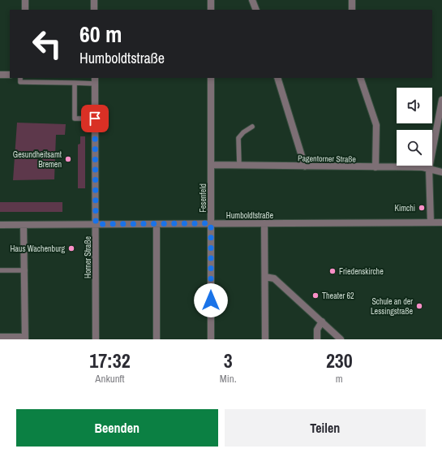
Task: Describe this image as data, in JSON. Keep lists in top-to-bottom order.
{
  "streets": {
    "street": [
      "Pagentorner Straße",
      "Fesenfeld",
      "Humboldtstraße",
      "Horner Straße"
    ]
  },
  "crossings": [
    ["Pagentorner Straße", "Fesenfeld"],
    ["Fesenfeld", "Humboldtstraße"],
    ["Humboldtstraße", "Horner Straße"]
  ],
  "places": [
    "Gesundheitsamt Bremen",
    "Kimchi",
    "Haus Wachenburg",
    "Friedenskirche",
    "Theater 62",
    "Schule an der Lessingstraße"
  ],
  "page": {
    "turn": ["60 m", "Humboldtstraße"],
    "eta": [
      "17:32",
      "Ankunft",
      "3",
      "Min.",
      "230",
      "m"
    ],
    "buttons": ["Beenden", "Teilen"]
  }
}
